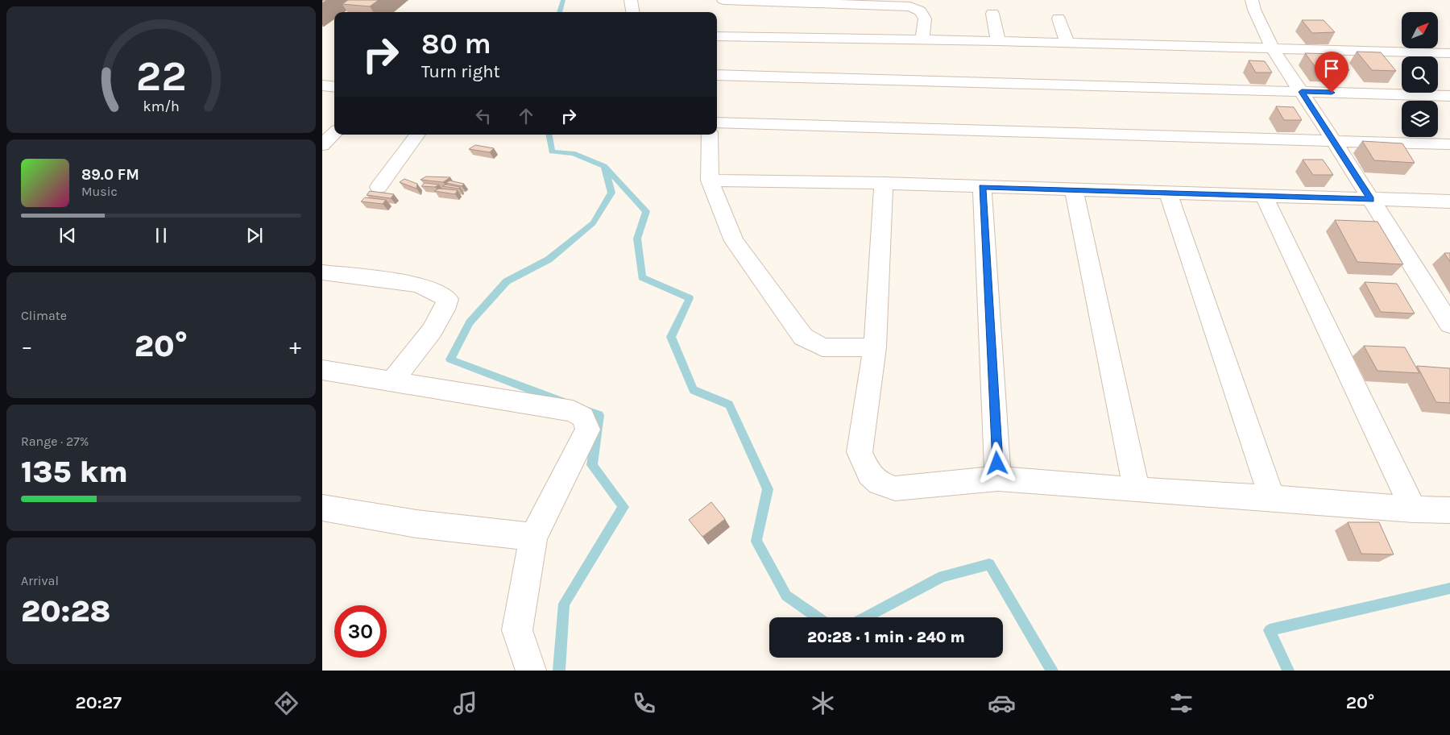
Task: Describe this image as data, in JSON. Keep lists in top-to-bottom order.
{
  "north": "top right",
  "page": {
    "turn": ["80 m", "Turn right"],
    "song": ["89.0 FM", "Music"],
    "tile": [
      "Climate",
      ["Range · 27%", "135 km"],
      ["Arrival", "20:28"]
    ],
    "heat": ["−", "20°", "+"],
    "limit": "30",
    "trip": "20:28 · 1 min · 240 m",
    "tabs": ["20:27", "20°"],
    "gauge": ["22", "km/h"]
  }
}
